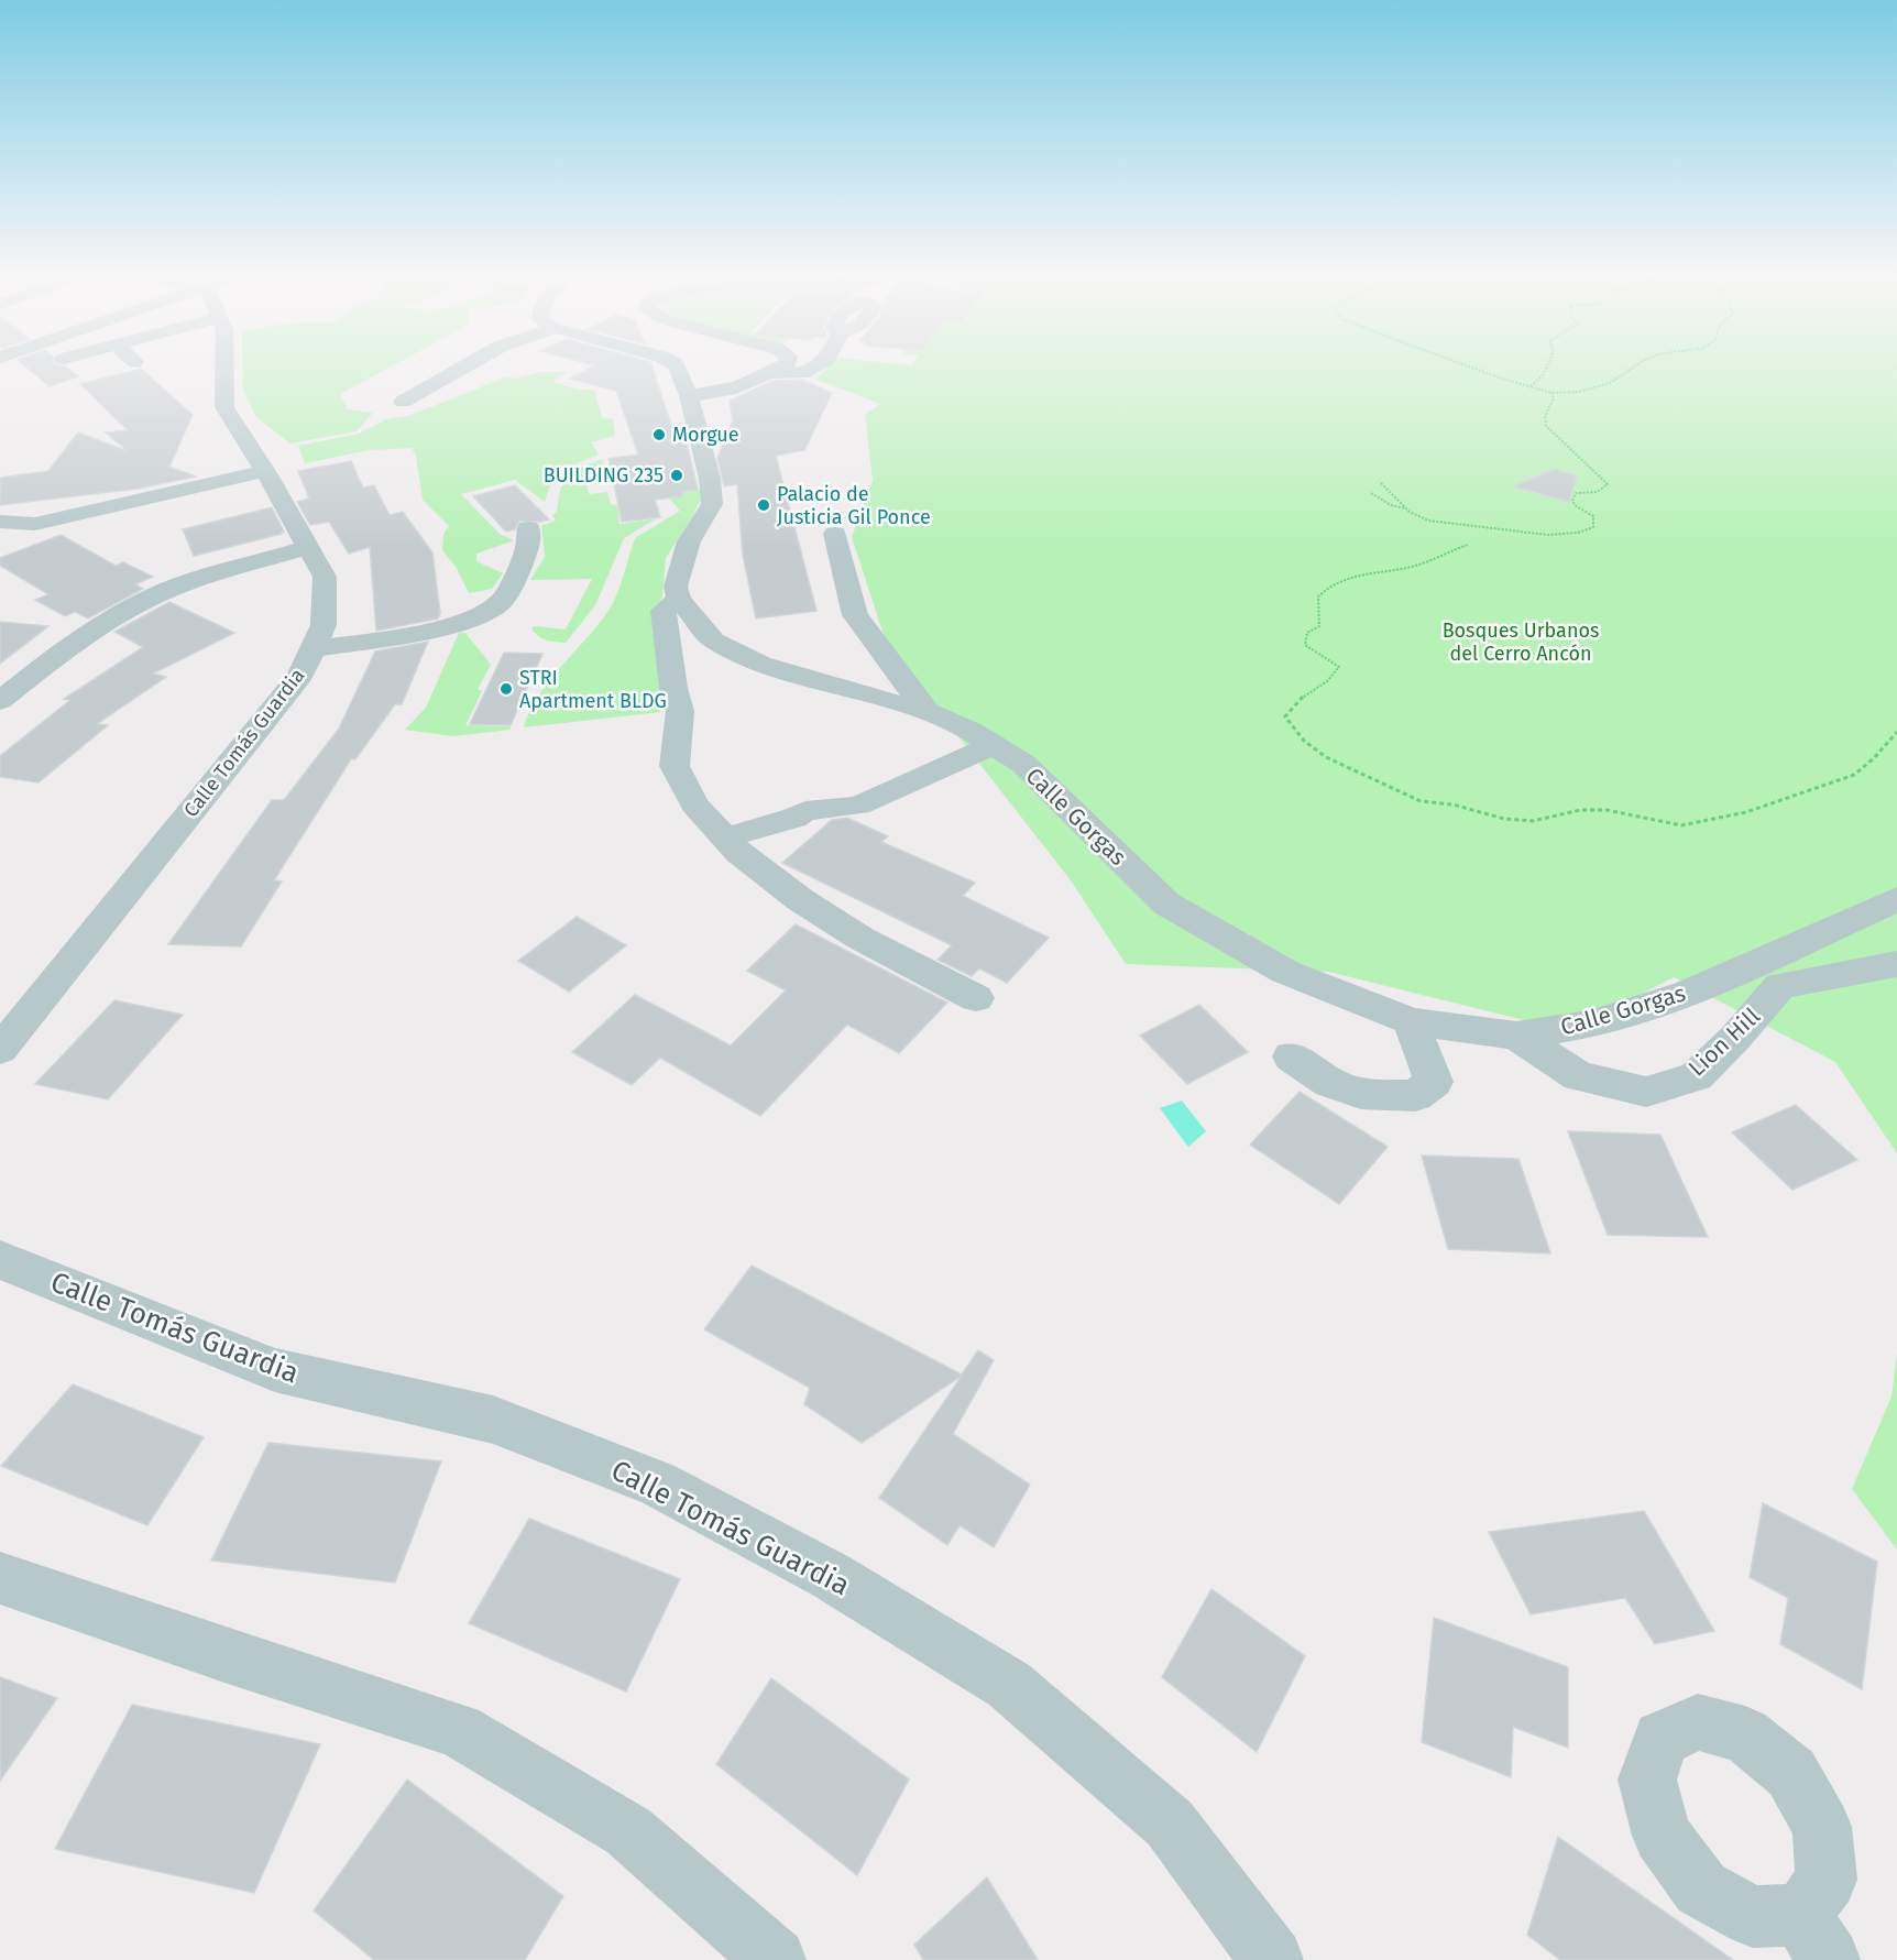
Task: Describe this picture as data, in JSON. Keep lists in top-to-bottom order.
{
  "streets": {
    "street": ["Calle Tomás Guardia", "Calle Gorgas", "Lion Hill"]
  },
  "crossings": [
    ["Calle Gorgas", "Lion Hill"]
  ],
  "parks": ["Bosques Urbanos del Cerro Ancón"],
  "places": [
    "Morgue",
    "BUILDING 235",
    "Palacio de Justicia Gil Ponce",
    "STRI Apartment BLDG"
  ]
}
